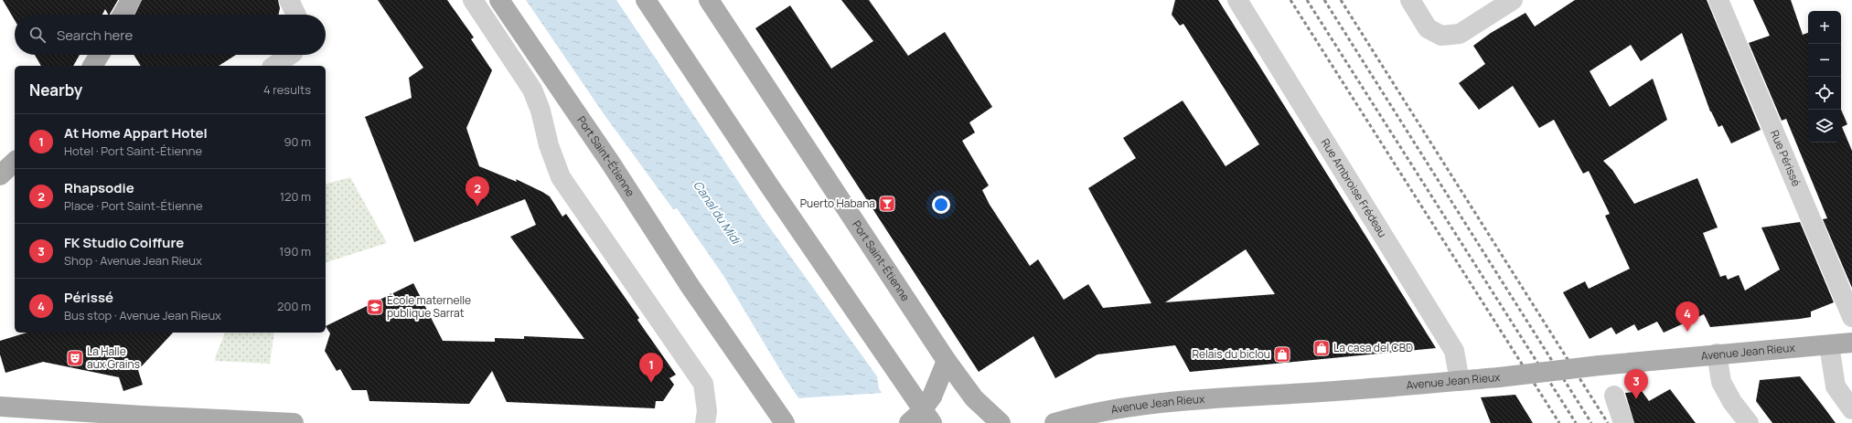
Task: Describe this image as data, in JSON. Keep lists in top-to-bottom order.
{
  "streets": {
    "main road": ["Port Saint-Étienne", "Avenue Jean Rieux"],
    "street": ["Rue Périssé", "Rue Ambroise Frédeau"]
  },
  "crossings": [
    ["Rue Ambroise Frédeau", "Avenue Jean Rieux"]
  ],
  "water": ["Canal du Midi"],
  "places": {
    "bar": ["Puerto Habana"],
    "school or university": ["École maternelle publique Sarrat"],
    "shop": ["La casa del CBD", "Relais du biclou"],
    "theatre": ["La Halle aux Grains"]
  },
  "page": {
    "map_buttons": ["+", "−"],
    "search": "Search here",
    "heading": ["Nearby", "4 results"],
    "list": [
      {
        "mark": "1",
        "name": "At Home Appart Hotel",
        "note": "Hotel · Port Saint-Étienne",
        "value": "90 m"
      },
      {
        "mark": "2",
        "name": "Rhapsodie",
        "note": "Place · Port Saint-Étienne",
        "value": "120 m"
      },
      {
        "mark": "3",
        "name": "FK Studio Coiffure",
        "note": "Shop · Avenue Jean Rieux",
        "value": "190 m"
      },
      {
        "mark": "4",
        "name": "Périssé",
        "note": "Bus stop · Avenue Jean Rieux",
        "value": "200 m"
      }
    ],
    "pins": [
      "2",
      "4",
      "1",
      "3"
    ]
  }
}
